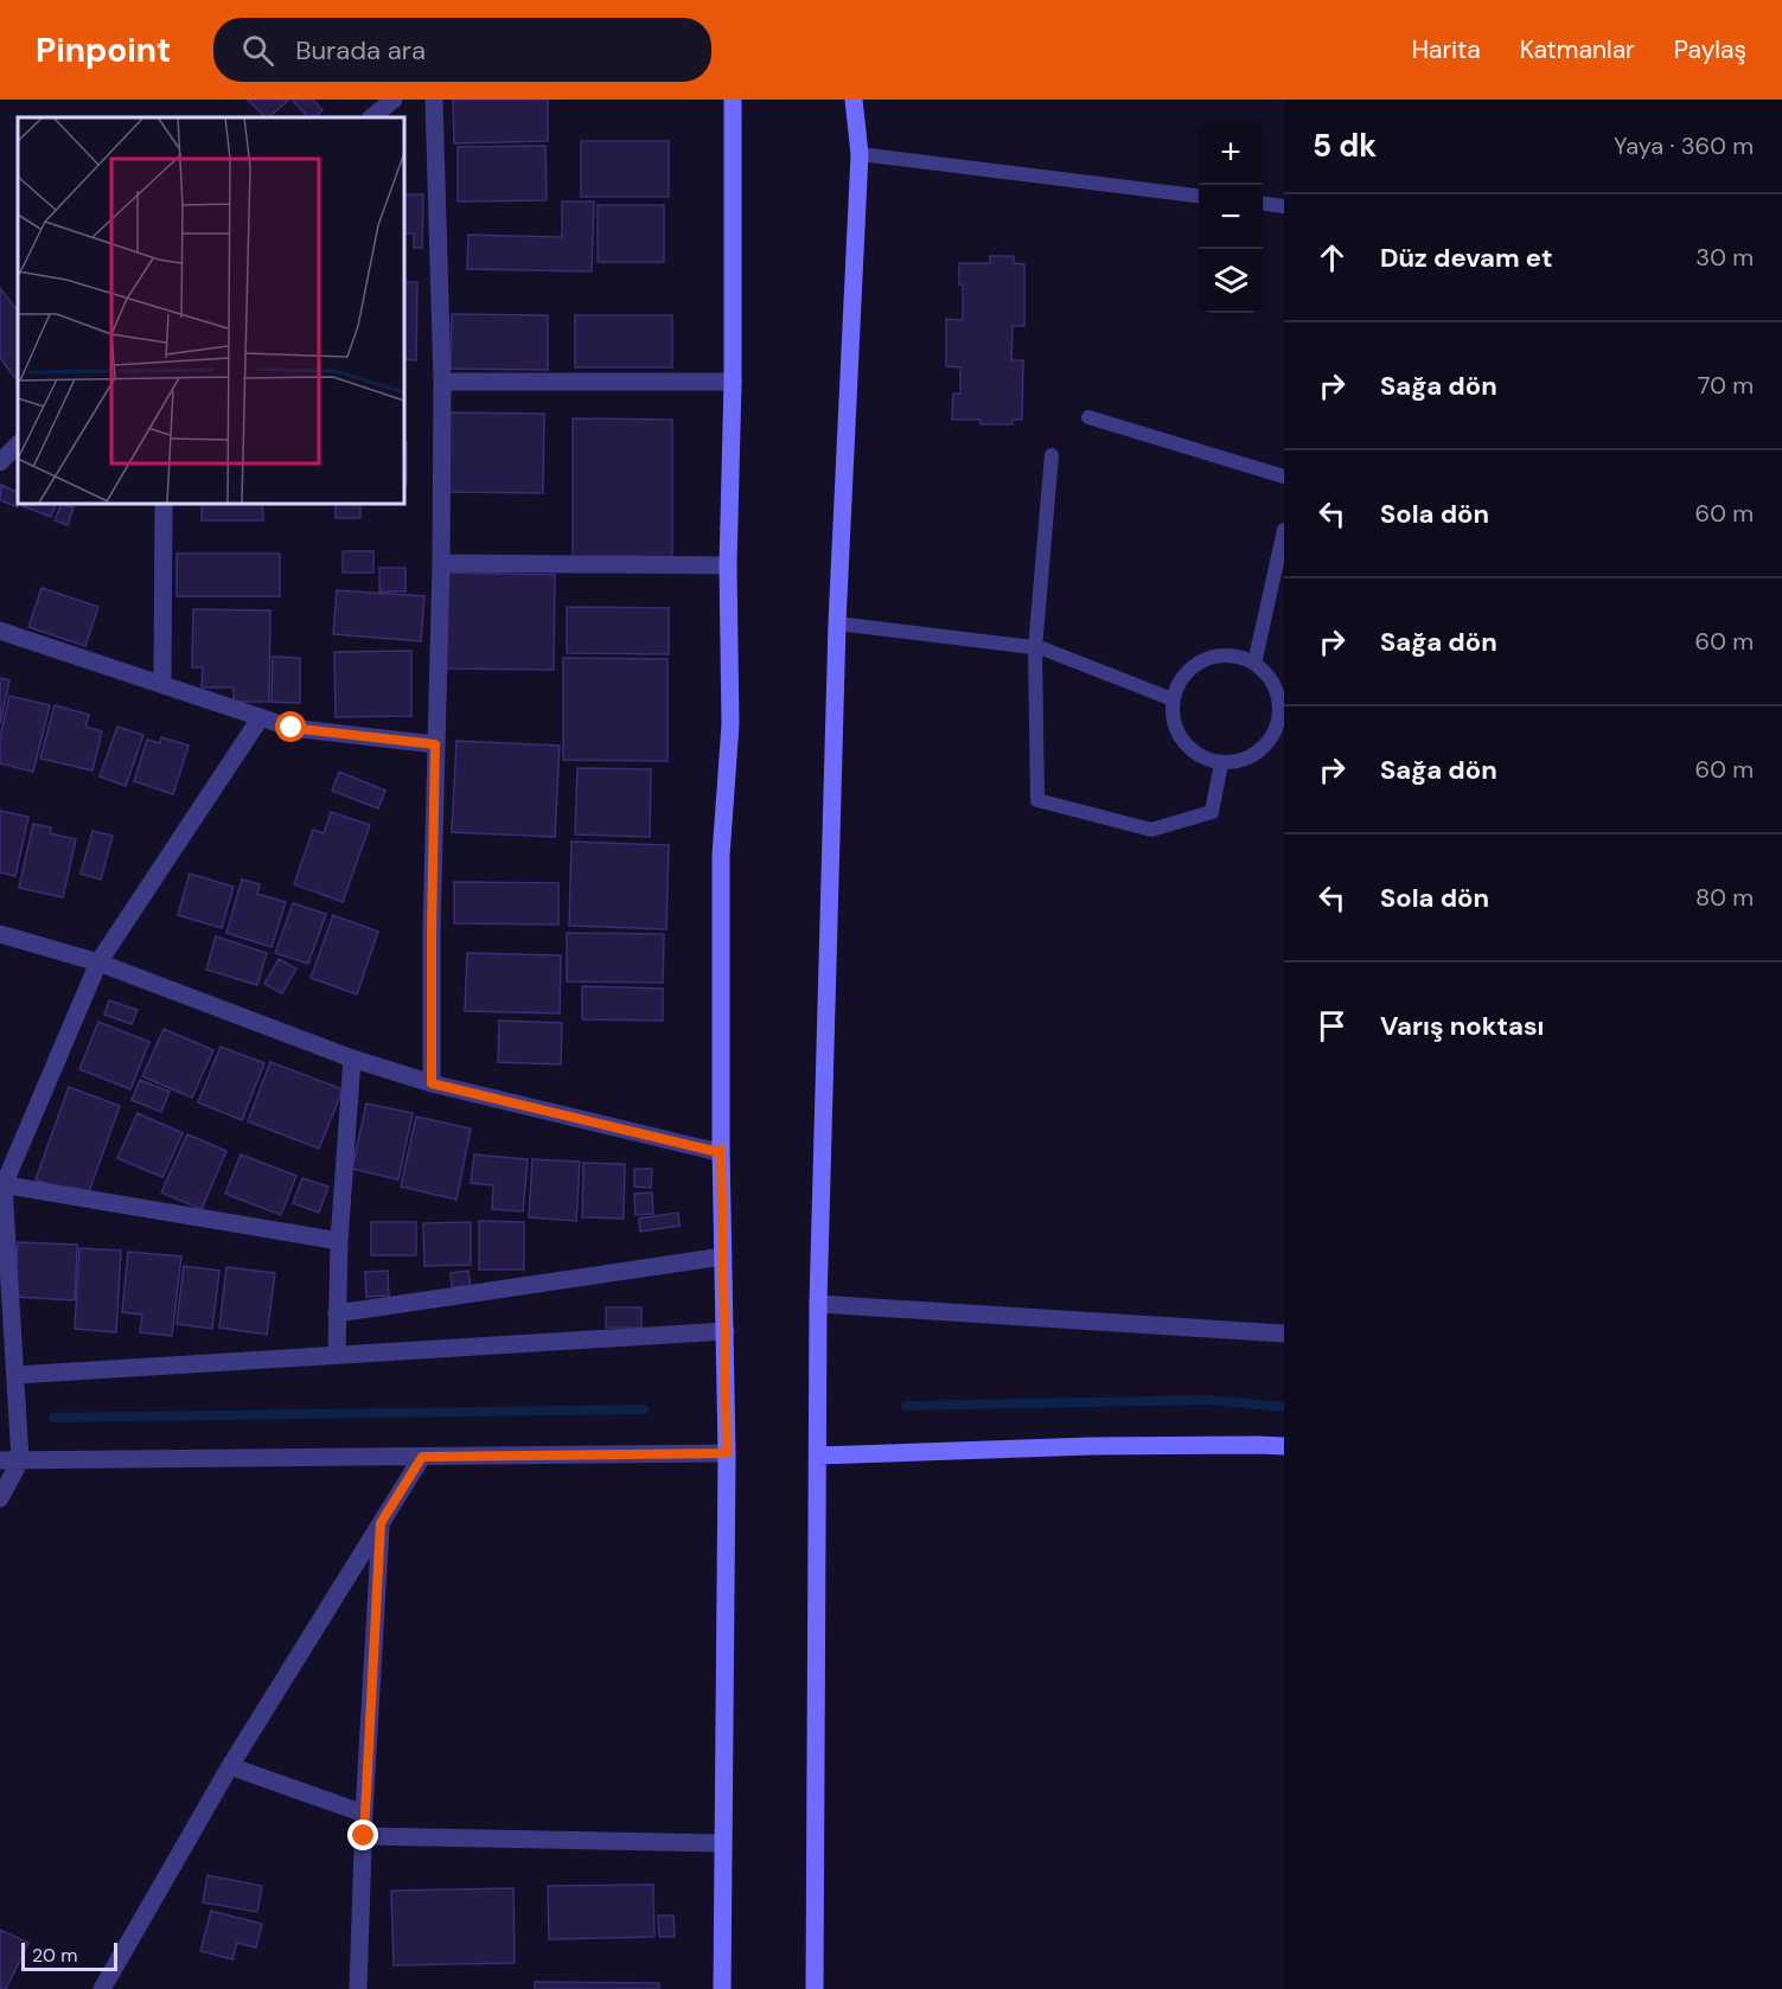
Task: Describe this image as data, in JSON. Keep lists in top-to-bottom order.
{
  "scale_bar": "20 m",
  "page": {
    "header": "Pinpoint",
    "search": "Burada ara",
    "nav": ["Harita", "Katmanlar", "Paylaş"],
    "heading": ["5 dk", "Yaya · 360 m"],
    "map_buttons": ["+", "−"],
    "list": [
      ["Düz devam et", "30 m"],
      ["Sağa dön", "70 m"],
      ["Sola dön", "60 m"],
      ["Sağa dön", "60 m"],
      ["Sağa dön", "60 m"],
      ["Sola dön", "80 m"],
      "Varış noktası"
    ],
    "scale": "20 m"
  }
}
